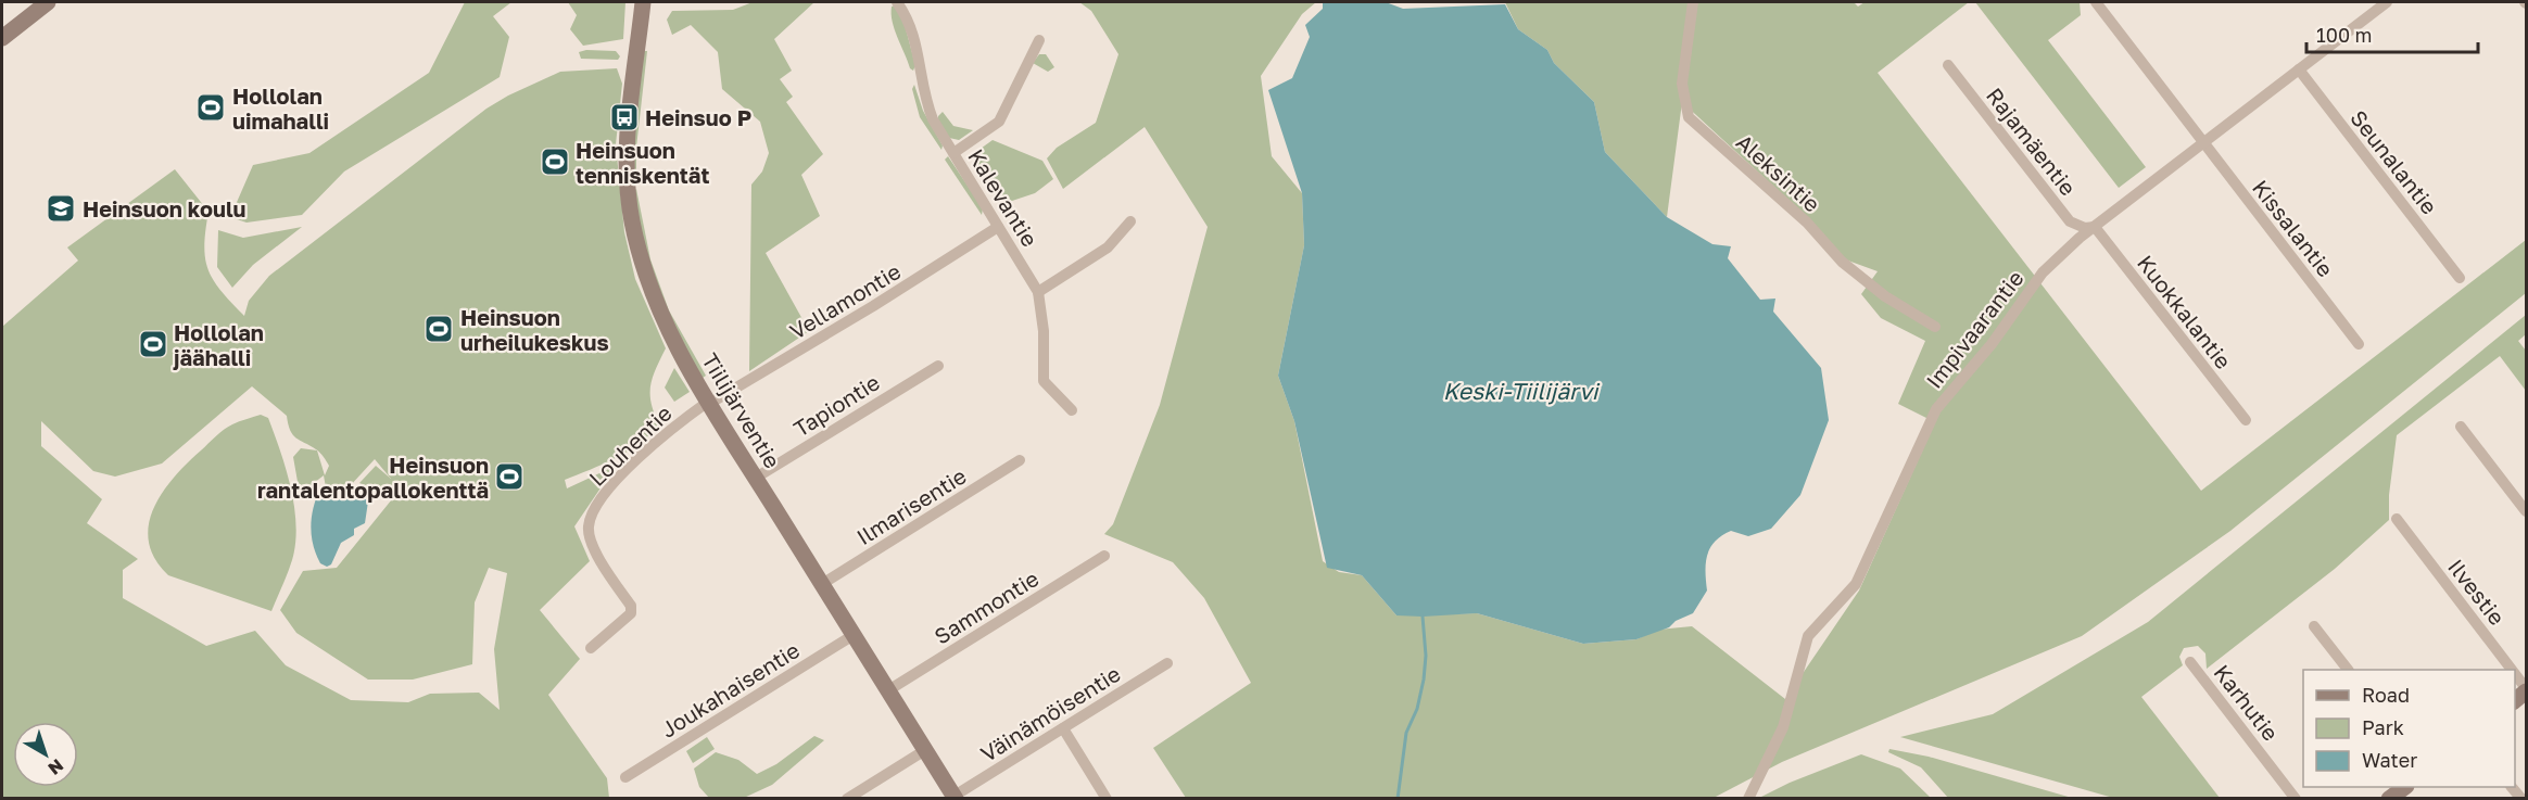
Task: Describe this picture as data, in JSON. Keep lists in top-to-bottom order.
{
  "streets": {
    "street": [
      "Rajamäentie",
      "Seunalantie",
      "Aleksintie",
      "Kalevantie",
      "Kissalantie",
      "Vellamontie",
      "Kuokkalantie",
      "Impivaarantie",
      "Tapiontie",
      "Tiilijärventie",
      "Louhentie",
      "Ilmarisentie",
      "Ilvestie",
      "Sammontie",
      "Joukahaisentie",
      "Karhutie",
      "Väinämöisentie"
    ]
  },
  "crossings": [
    ["Rajamäentie", "Kuokkalantie"],
    ["Rajamäentie", "Impivaarantie"],
    ["Seunalantie", "Impivaarantie"],
    ["Kalevantie", "Vellamontie"],
    ["Kissalantie", "Impivaarantie"],
    ["Vellamontie", "Tiilijärventie"],
    ["Vellamontie", "Louhentie"],
    ["Kuokkalantie", "Impivaarantie"],
    ["Tapiontie", "Tiilijärventie"],
    ["Tiilijärventie", "Louhentie"],
    ["Tiilijärventie", "Ilmarisentie"],
    ["Tiilijärventie", "Sammontie"],
    ["Tiilijärventie", "Joukahaisentie"],
    ["Tiilijärventie", "Väinämöisentie"]
  ],
  "water": ["Keski-Tiilijärvi"],
  "places": {
    "sports": [
      "Hollolan uimahalli",
      "Heinsuon tenniskentät",
      "Heinsuon urheilukeskus",
      "Hollolan jäähalli",
      "Heinsuon rantalentopallokenttä"
    ],
    "bus stop": ["Heinsuo P"],
    "school or university": ["Heinsuon koulu"]
  },
  "legend": ["Road", "Park", "Water"],
  "scale_bar": "100 m",
  "north": "bottom right"
}
